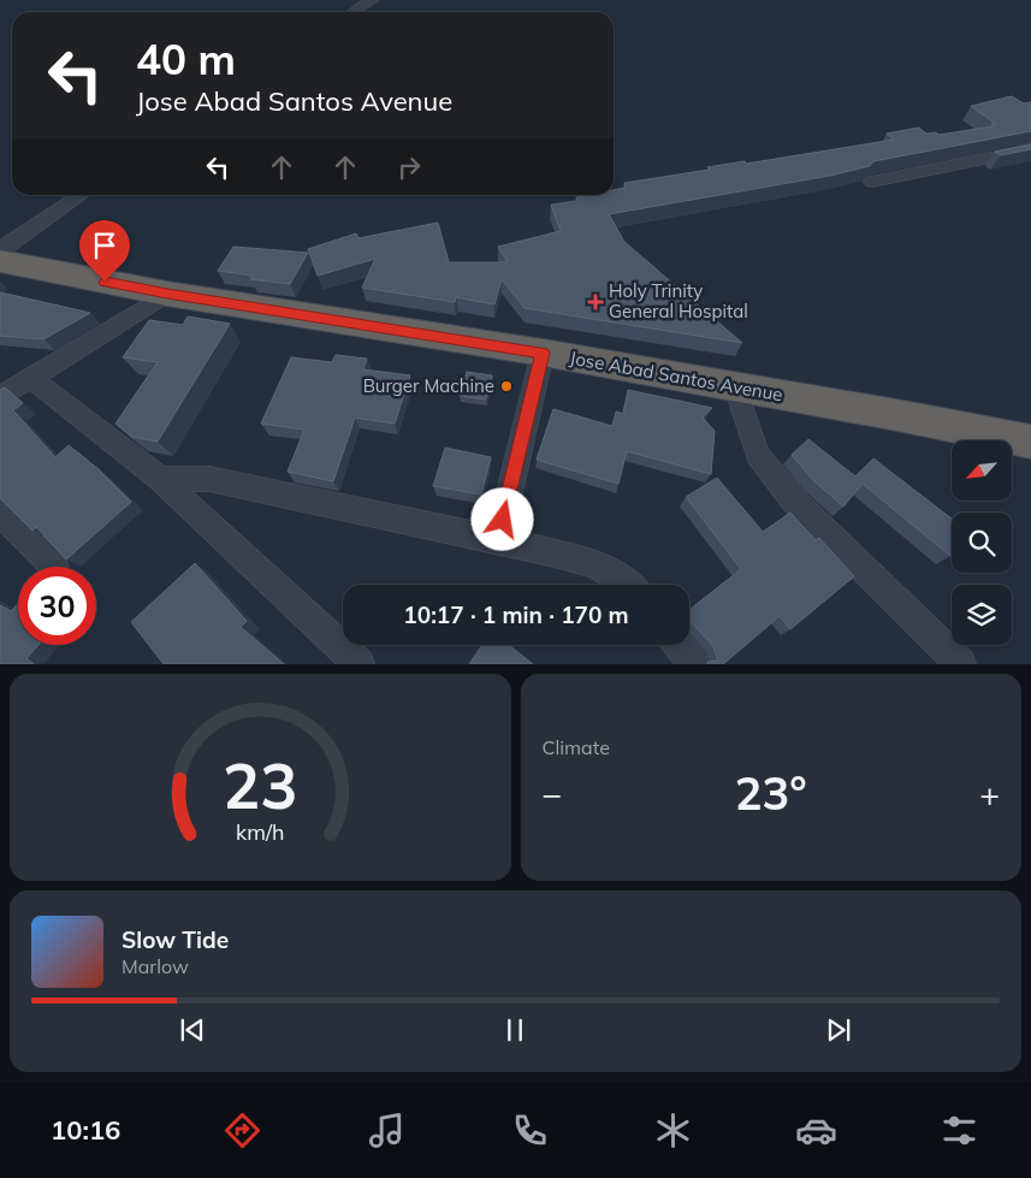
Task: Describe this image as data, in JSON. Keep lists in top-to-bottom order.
{
  "streets": {
    "highway": ["Jose Abad Santos Avenue"]
  },
  "places": {
    "health": ["Holy Trinity General Hospital"],
    "other": ["Burger Machine"]
  },
  "north": "bottom left",
  "page": {
    "turn": ["40 m", "Jose Abad Santos Avenue"],
    "limit": "30",
    "trip": "10:17 · 1 min · 170 m",
    "tile": "Climate",
    "heat": ["−", "23°", "+"],
    "song": ["Slow Tide", "Marlow"],
    "tabs": "10:16",
    "gauge": ["23", "km/h"]
  }
}
